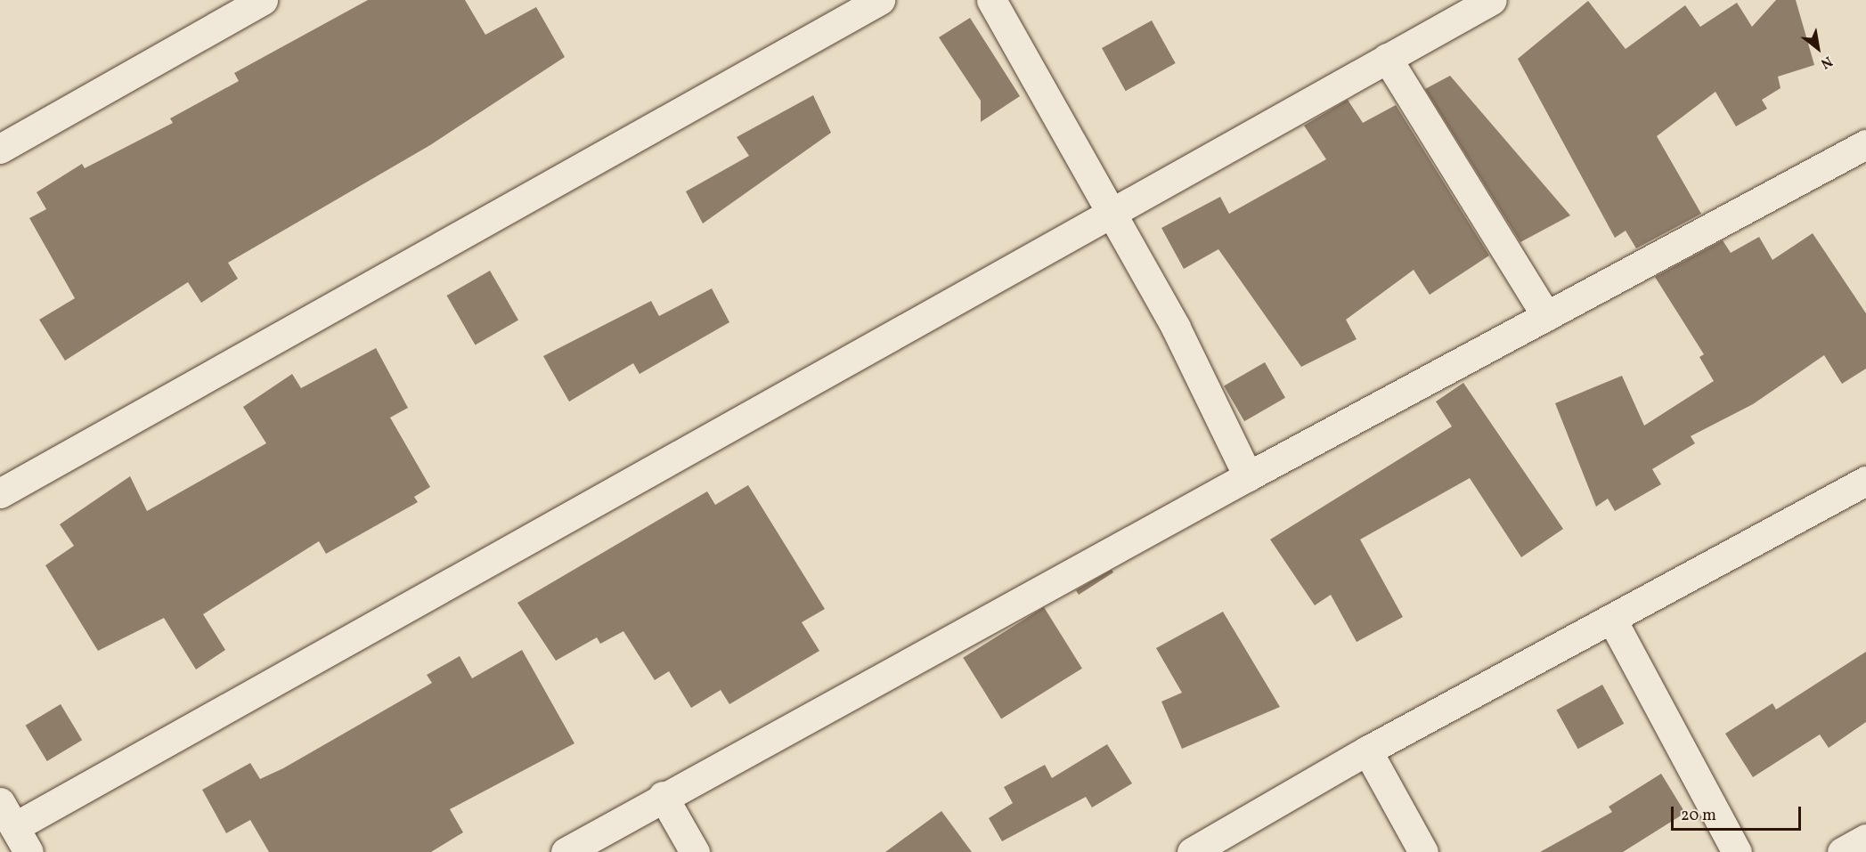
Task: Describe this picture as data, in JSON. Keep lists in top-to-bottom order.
{
  "scale_bar": "20 m",
  "north": "bottom right"
}
